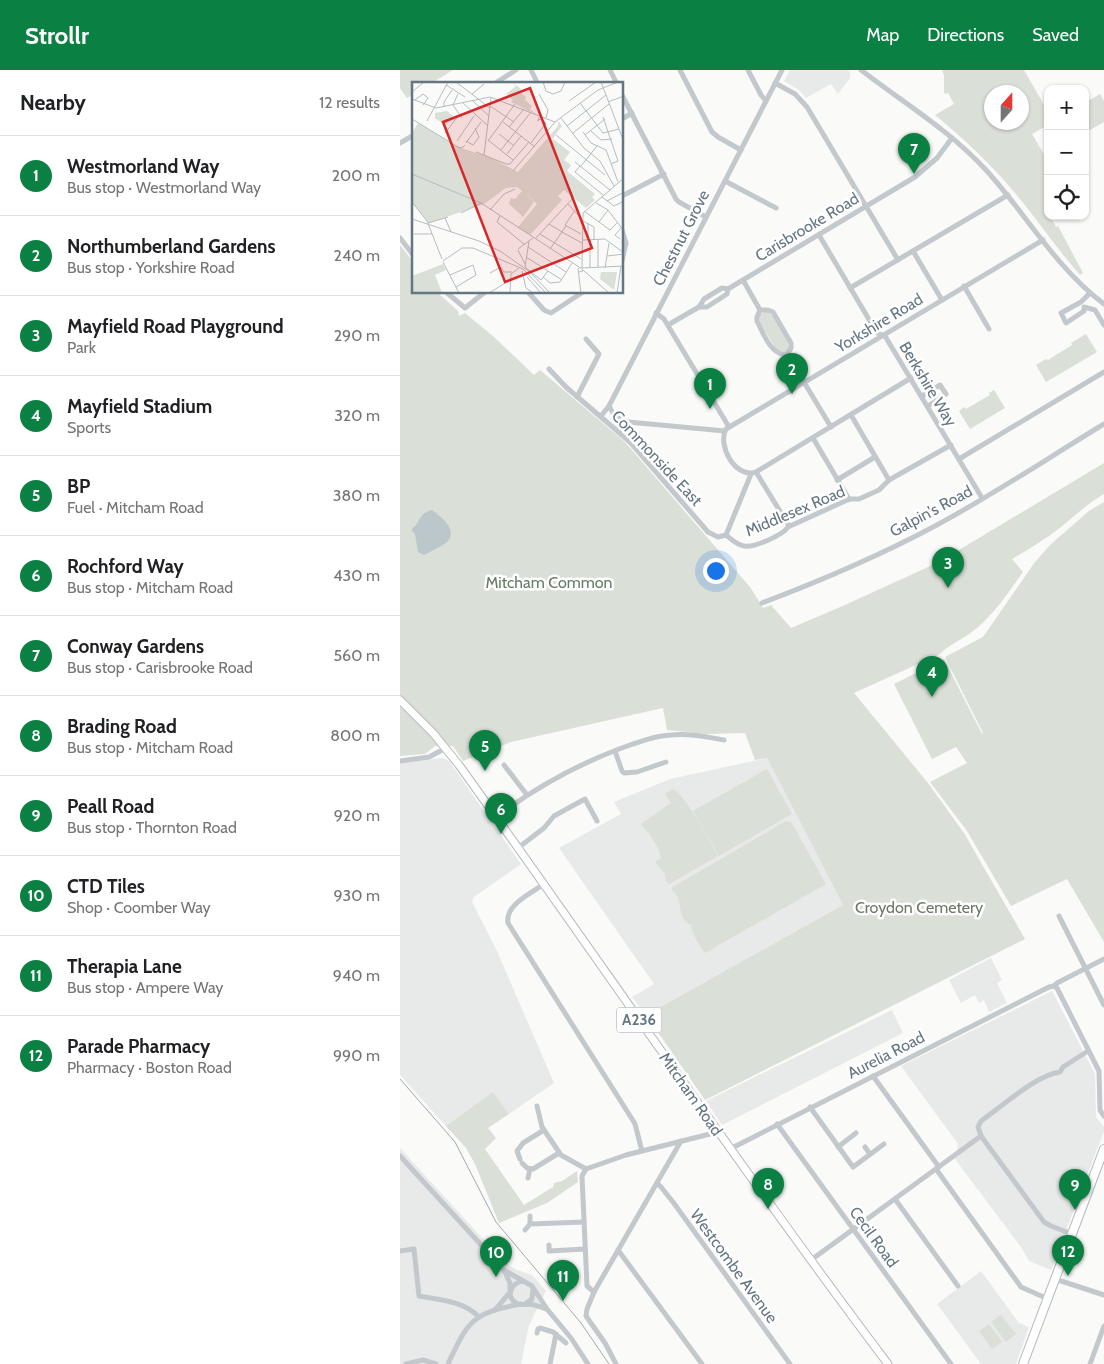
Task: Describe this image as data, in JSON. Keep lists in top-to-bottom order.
{
  "streets": {
    "main road": ["A236", "Mitcham Road"],
    "street": [
      "Carisbrooke Road",
      "Chestnut Grove",
      "Yorkshire Road",
      "Berkshire Way",
      "Commonside East",
      "Middlesex Road",
      "Galpin's Road",
      "Aurelia Road",
      "Cecil Road",
      "Westcombe Avenue"
    ]
  },
  "crossings": [
    ["Carisbrooke Road", "Berkshire Way"],
    ["Chestnut Grove", "Commonside East"],
    ["Yorkshire Road", "Berkshire Way"],
    ["Berkshire Way", "Middlesex Road"],
    ["Berkshire Way", "Galpin's Road"],
    ["Commonside East", "Middlesex Road"],
    ["A236", "Mitcham Road"],
    ["Aurelia Road", "Mitcham Road"],
    ["Aurelia Road", "Cecil Road"]
  ],
  "parks": ["Mitcham Common", "Croydon Cemetery"],
  "north": "top",
  "page": {
    "header": "Strollr",
    "nav": ["Map", "Directions", "Saved"],
    "heading": ["Nearby", "12 results"],
    "map_buttons": ["+", "−"],
    "pins": [
      "7",
      "2",
      "1",
      "3",
      "4",
      "5",
      "6",
      "8",
      "9",
      "12",
      "10",
      "11"
    ],
    "list": [
      {
        "mark": "1",
        "name": "Westmorland Way",
        "note": "Bus stop · Westmorland Way",
        "value": "200 m"
      },
      {
        "mark": "2",
        "name": "Northumberland Gardens",
        "note": "Bus stop · Yorkshire Road",
        "value": "240 m"
      },
      {
        "mark": "3",
        "name": "Mayfield Road Playground",
        "note": "Park",
        "value": "290 m"
      },
      {
        "mark": "4",
        "name": "Mayfield Stadium",
        "note": "Sports",
        "value": "320 m"
      },
      {
        "mark": "5",
        "name": "BP",
        "note": "Fuel · Mitcham Road",
        "value": "380 m"
      },
      {
        "mark": "6",
        "name": "Rochford Way",
        "note": "Bus stop · Mitcham Road",
        "value": "430 m"
      },
      {
        "mark": "7",
        "name": "Conway Gardens",
        "note": "Bus stop · Carisbrooke Road",
        "value": "560 m"
      },
      {
        "mark": "8",
        "name": "Brading Road",
        "note": "Bus stop · Mitcham Road",
        "value": "800 m"
      },
      {
        "mark": "9",
        "name": "Peall Road",
        "note": "Bus stop · Thornton Road",
        "value": "920 m"
      },
      {
        "mark": "10",
        "name": "CTD Tiles",
        "note": "Shop · Coomber Way",
        "value": "930 m"
      },
      {
        "mark": "11",
        "name": "Therapia Lane",
        "note": "Bus stop · Ampere Way",
        "value": "940 m"
      },
      {
        "mark": "12",
        "name": "Parade Pharmacy",
        "note": "Pharmacy · Boston Road",
        "value": "990 m"
      }
    ]
  }
}
